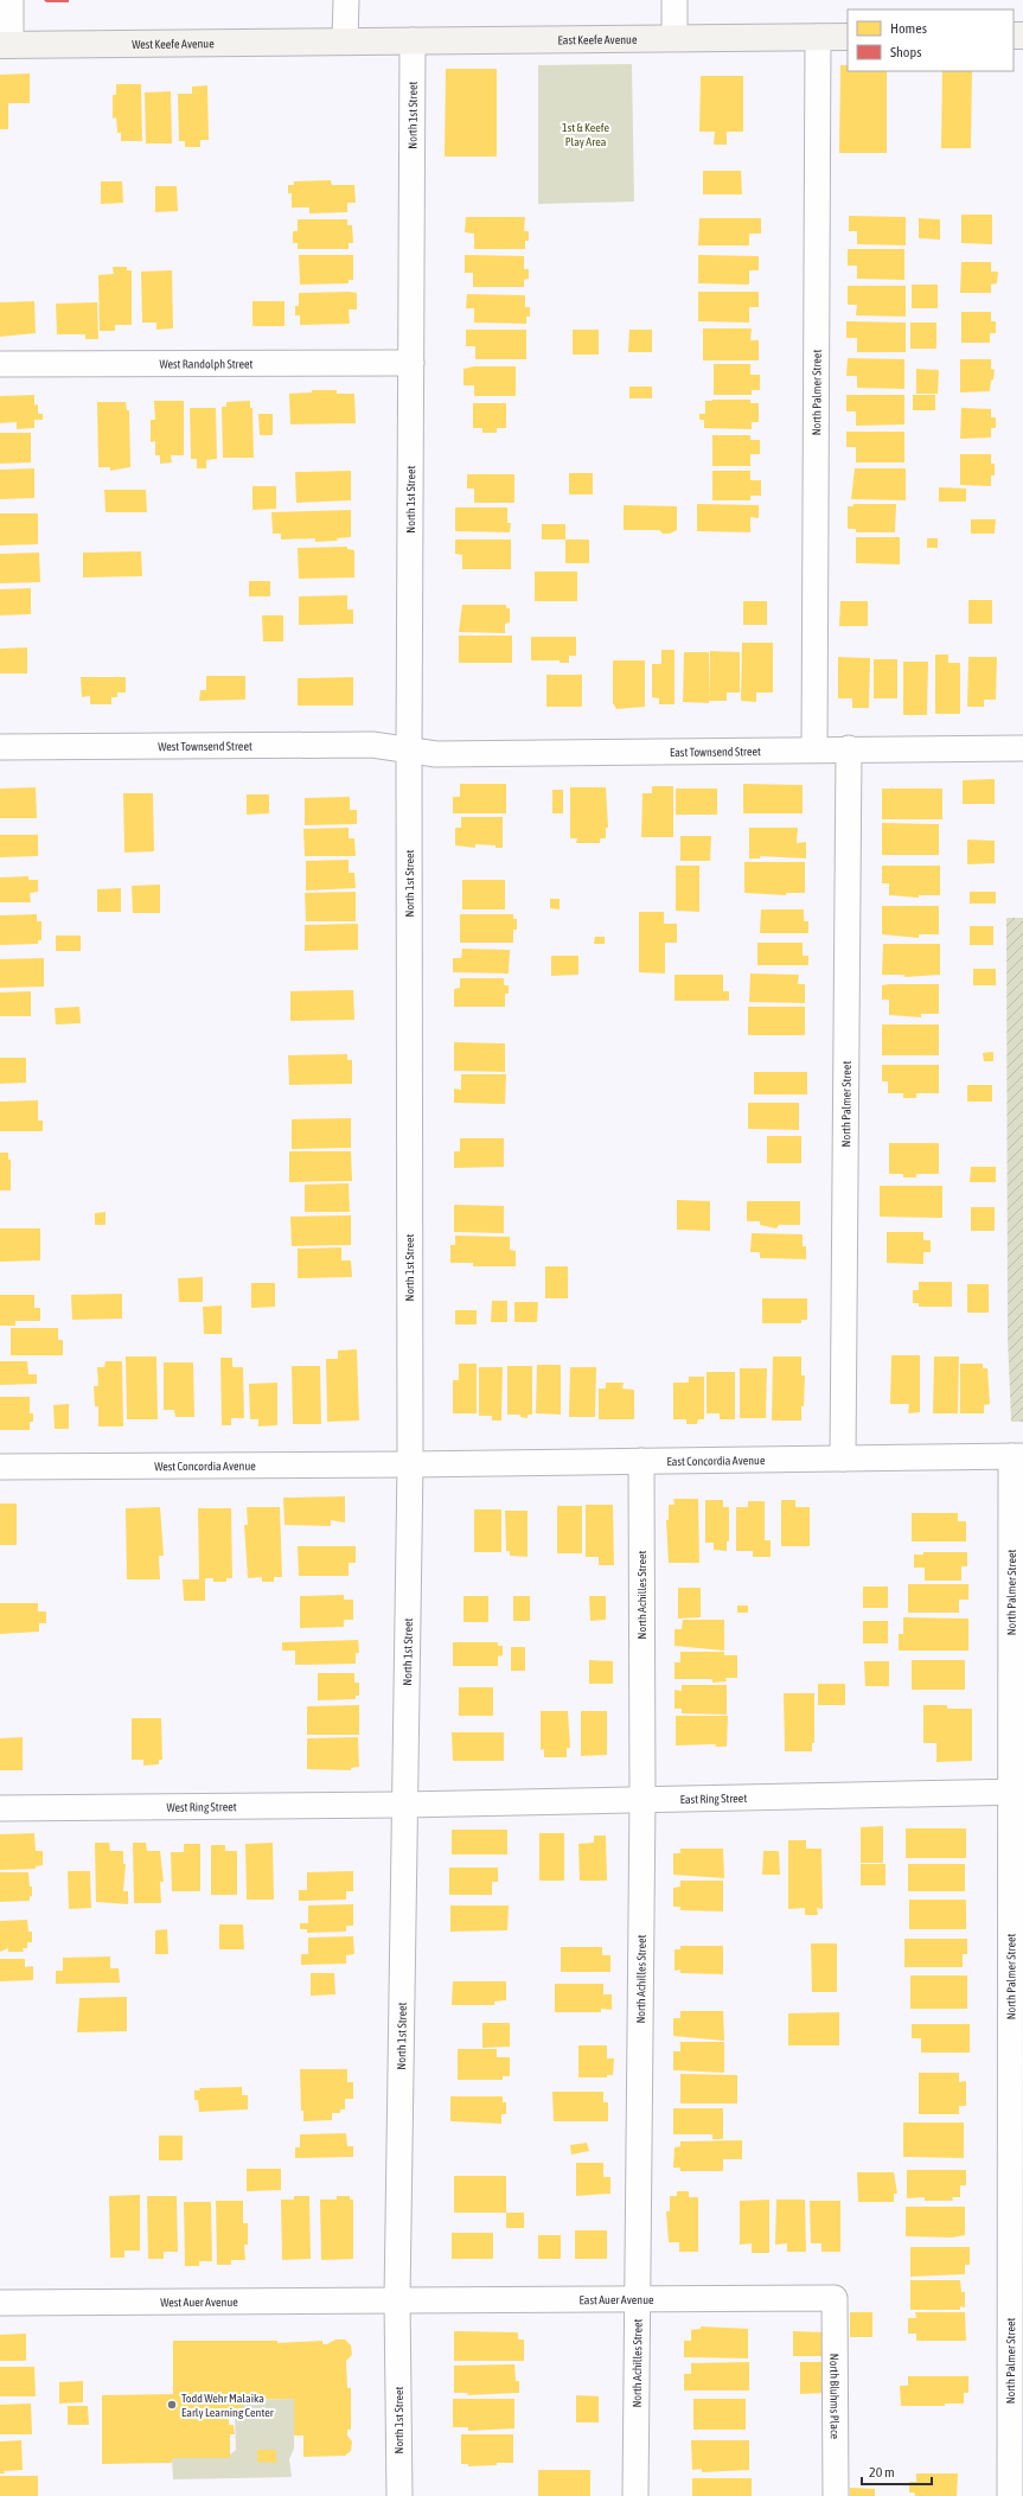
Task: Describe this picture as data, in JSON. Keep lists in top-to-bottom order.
{
  "streets": {
    "street": [
      "East Keefe Avenue",
      "West Keefe Avenue",
      "North 1st Street",
      "West Randolph Street",
      "North Palmer Street",
      "West Townsend Street",
      "East Townsend Street",
      "East Concordia Avenue",
      "West Concordia Avenue",
      "North Achilles Street",
      "East Ring Street",
      "West Ring Street",
      "East Auer Avenue",
      "West Auer Avenue",
      "North Bluhms Place"
    ]
  },
  "crossings": [
    ["East Keefe Avenue", "West Keefe Avenue"],
    ["East Keefe Avenue", "North 1st Street"],
    ["East Keefe Avenue", "North Palmer Street"],
    ["North 1st Street", "West Randolph Street"],
    ["North 1st Street", "West Townsend Street"],
    ["North 1st Street", "East Townsend Street"],
    ["North 1st Street", "East Concordia Avenue"],
    ["North 1st Street", "West Concordia Avenue"],
    ["North 1st Street", "East Ring Street"],
    ["North 1st Street", "West Ring Street"],
    ["North 1st Street", "East Auer Avenue"],
    ["North 1st Street", "West Auer Avenue"],
    ["North Palmer Street", "East Townsend Street"],
    ["North Palmer Street", "East Concordia Avenue"],
    ["North Palmer Street", "East Ring Street"],
    ["West Townsend Street", "East Townsend Street"],
    ["East Concordia Avenue", "West Concordia Avenue"],
    ["East Concordia Avenue", "North Achilles Street"],
    ["North Achilles Street", "East Ring Street"],
    ["North Achilles Street", "East Auer Avenue"],
    ["East Ring Street", "West Ring Street"],
    ["East Auer Avenue", "West Auer Avenue"],
    ["East Auer Avenue", "North Bluhms Place"]
  ],
  "parks": ["1st & Keefe Play Area"],
  "places": ["Todd Wehr Malaika Early Learning Center"],
  "legend": ["Homes", "Shops"],
  "scale_bar": "20 m"
}
